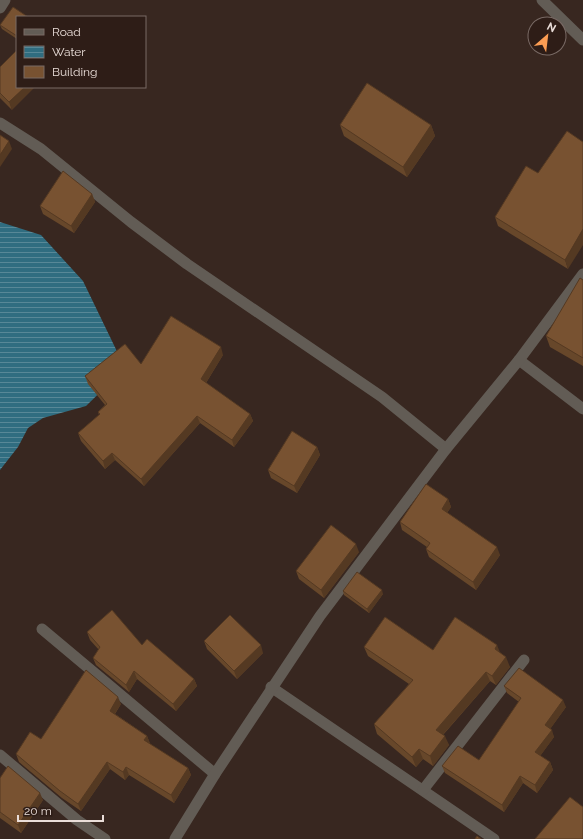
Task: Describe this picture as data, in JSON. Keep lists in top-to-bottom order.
{
  "legend": ["Road", "Water", "Building"],
  "scale_bar": "20 m",
  "north": "top right"
}
